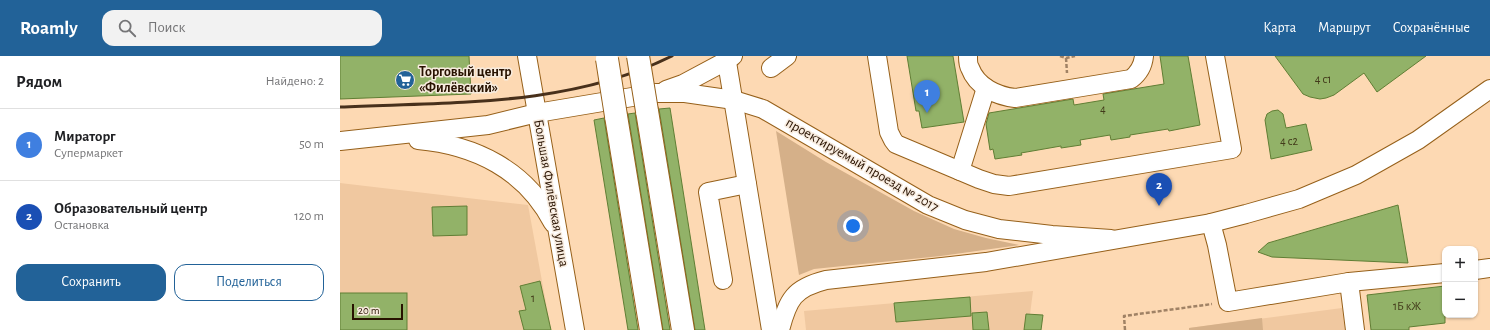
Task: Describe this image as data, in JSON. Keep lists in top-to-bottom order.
{
  "streets": {
    "street": ["проектируемый проезд № 2017", "Большая Филёвская улица"]
  },
  "places": {
    "supermarket": ["Торговый центр «Филёвский»"]
  },
  "house_numbers": [
    "4 с1",
    "4",
    "4 с2",
    "1",
    "1Б кЖ"
  ],
  "scale_bar": "20 m",
  "page": {
    "header": "Roamly",
    "search": "Поиск",
    "nav": ["Карта", "Маршрут", "Сохранённые"],
    "heading": ["Рядом", "Найдено: 2"],
    "pins": ["1", "2"],
    "list": [
      {
        "mark": "1",
        "name": "Мираторг",
        "note": "Супермаркет",
        "value": "50 m"
      },
      {
        "mark": "2",
        "name": "Образовательный центр",
        "note": "Остановка",
        "value": "120 m"
      }
    ],
    "map_buttons": ["+", "−"],
    "buttons": ["Сохранить", "Поделиться"],
    "scale": "20 m"
  }
}
